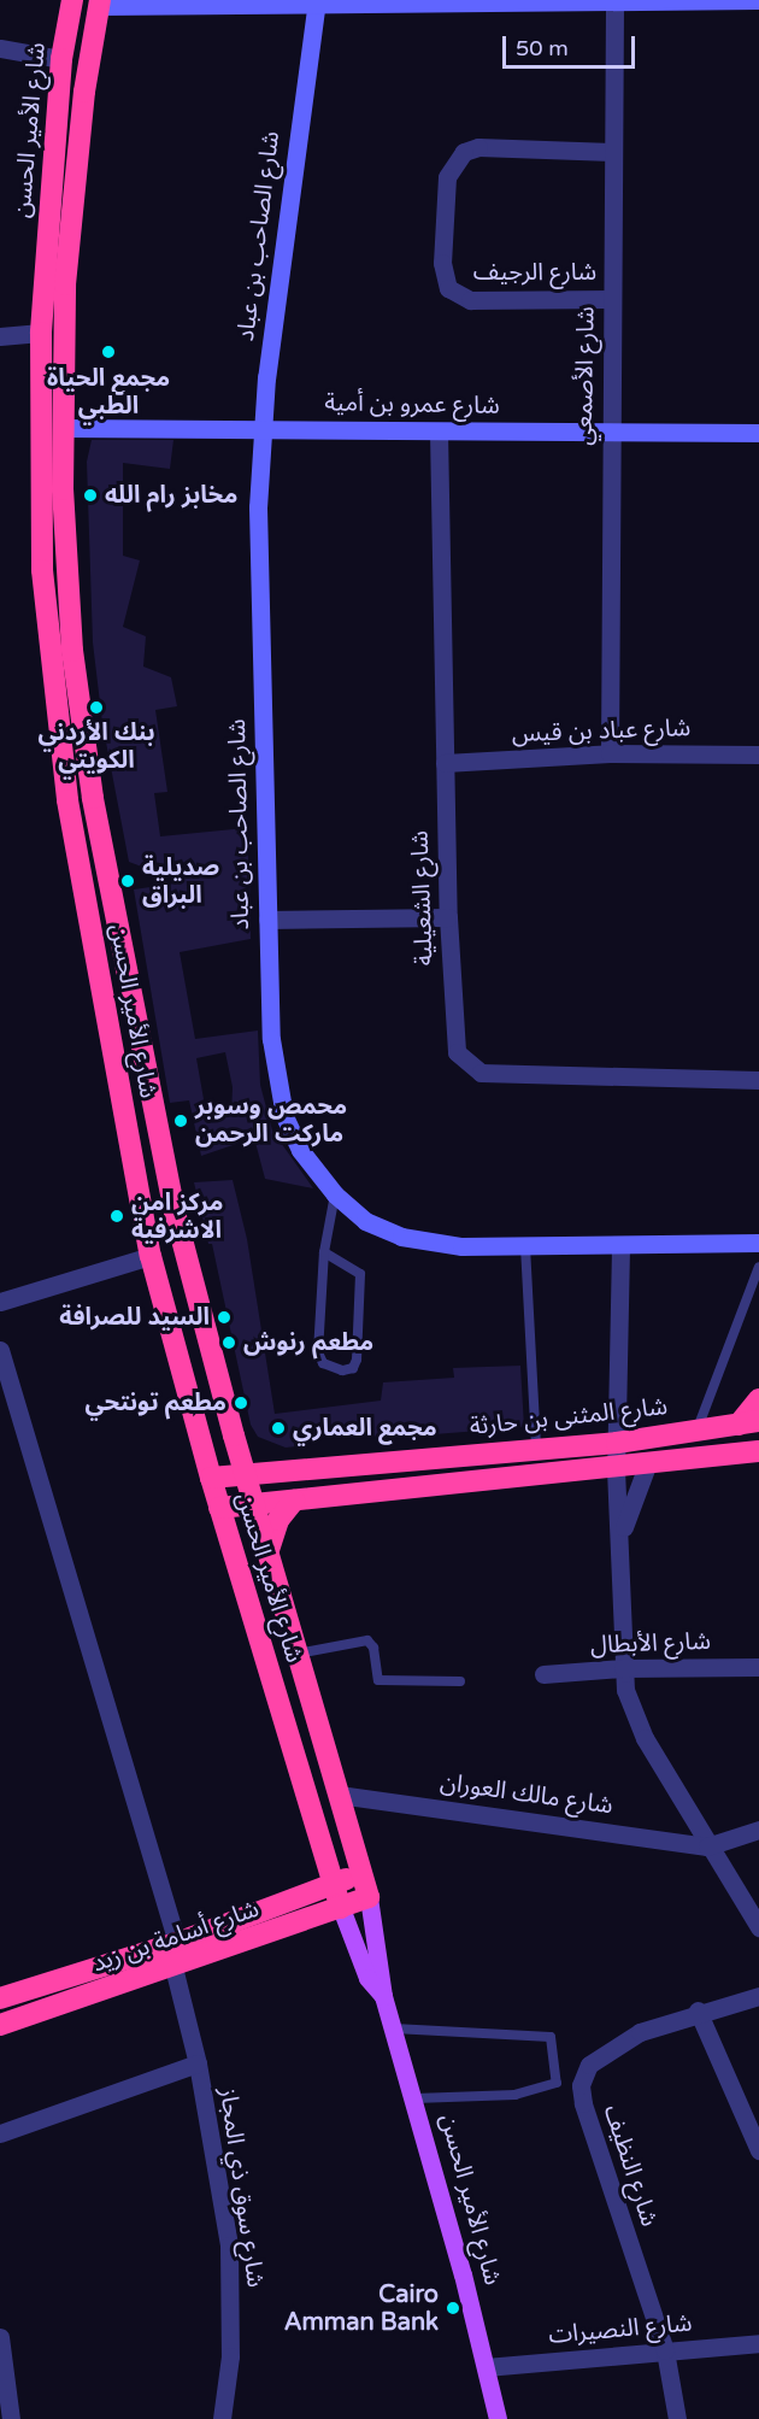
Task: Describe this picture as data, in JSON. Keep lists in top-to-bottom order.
{
  "streets": {
    "highway": ["شارع الأمير الحسن", "شارع المثنى بن حارثة", "شارع أسامة بن زيد"],
    "street": [
      "شارع الصاحب بن عباد",
      "شارع الرجيف",
      "شارع الأصمعي",
      "شارع عمرو بن أمية",
      "شارع عباد بن قيس",
      "شارع الشعيلية",
      "شارع الأبطال",
      "شارع مالك العوران",
      "شارع النظيف",
      "شارع سوق ذي المجاز",
      "شارع النصيرات"
    ]
  },
  "crossings": [
    ["شارع الأمير الحسن", "شارع عمرو بن أمية"],
    ["شارع الأمير الحسن", "شارع المثنى بن حارثة"],
    ["شارع الأمير الحسن", "شارع مالك العوران"],
    ["شارع الأمير الحسن", "شارع أسامة بن زيد"],
    ["شارع الأمير الحسن", "شارع النصيرات"],
    ["شارع الصاحب بن عباد", "شارع عمرو بن أمية"],
    ["شارع الرجيف", "شارع الأصمعي"],
    ["شارع الأصمعي", "شارع عمرو بن أمية"],
    ["شارع الأصمعي", "شارع عباد بن قيس"],
    ["شارع عمرو بن أمية", "شارع الشعيلية"],
    ["شارع عباد بن قيس", "شارع الشعيلية"],
    ["شارع أسامة بن زيد", "شارع سوق ذي المجاز"],
    ["شارع النظيف", "شارع النصيرات"]
  ],
  "places": [
    "مجمع الحياة الطبي",
    "مخابز رام الله",
    "بنك الأردني الكويتي",
    "صديلية البراق",
    "محمص وسوبر ماركت الرحمن",
    "مركز امن الاشرفية",
    "السيد للصرافة",
    "مطعم رنوش",
    "مطعم تونتحي",
    "مجمع العماري",
    "Cairo Amman Bank"
  ],
  "scale_bar": "50 m"
}
